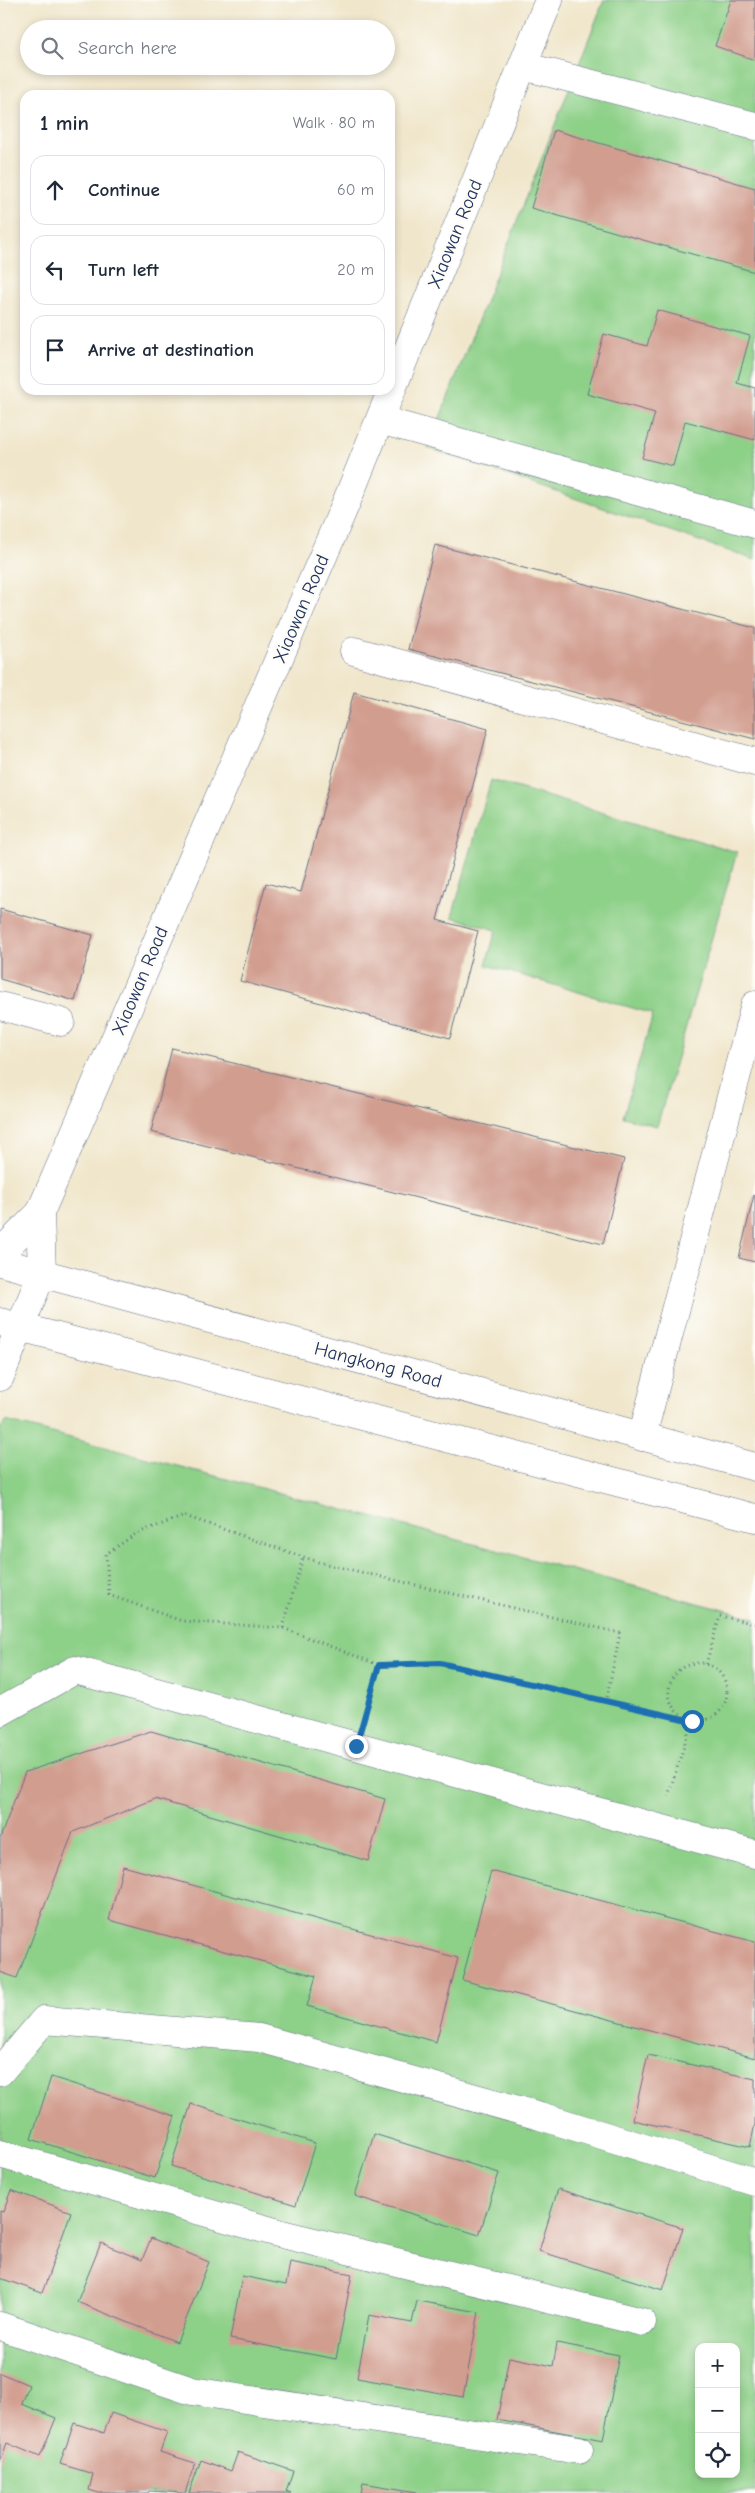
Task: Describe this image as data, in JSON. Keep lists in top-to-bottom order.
{
  "streets": {
    "street": ["Xiaowan Road", "Hangkong Road"]
  },
  "crossings": [
    ["Xiaowan Road", "Hangkong Road"]
  ],
  "page": {
    "search": "Search here",
    "heading": ["1 min", "Walk · 80 m"],
    "list": [
      ["Continue", "60 m"],
      ["Turn left", "20 m"],
      "Arrive at destination"
    ],
    "map_buttons": ["+", "−"]
  }
}
